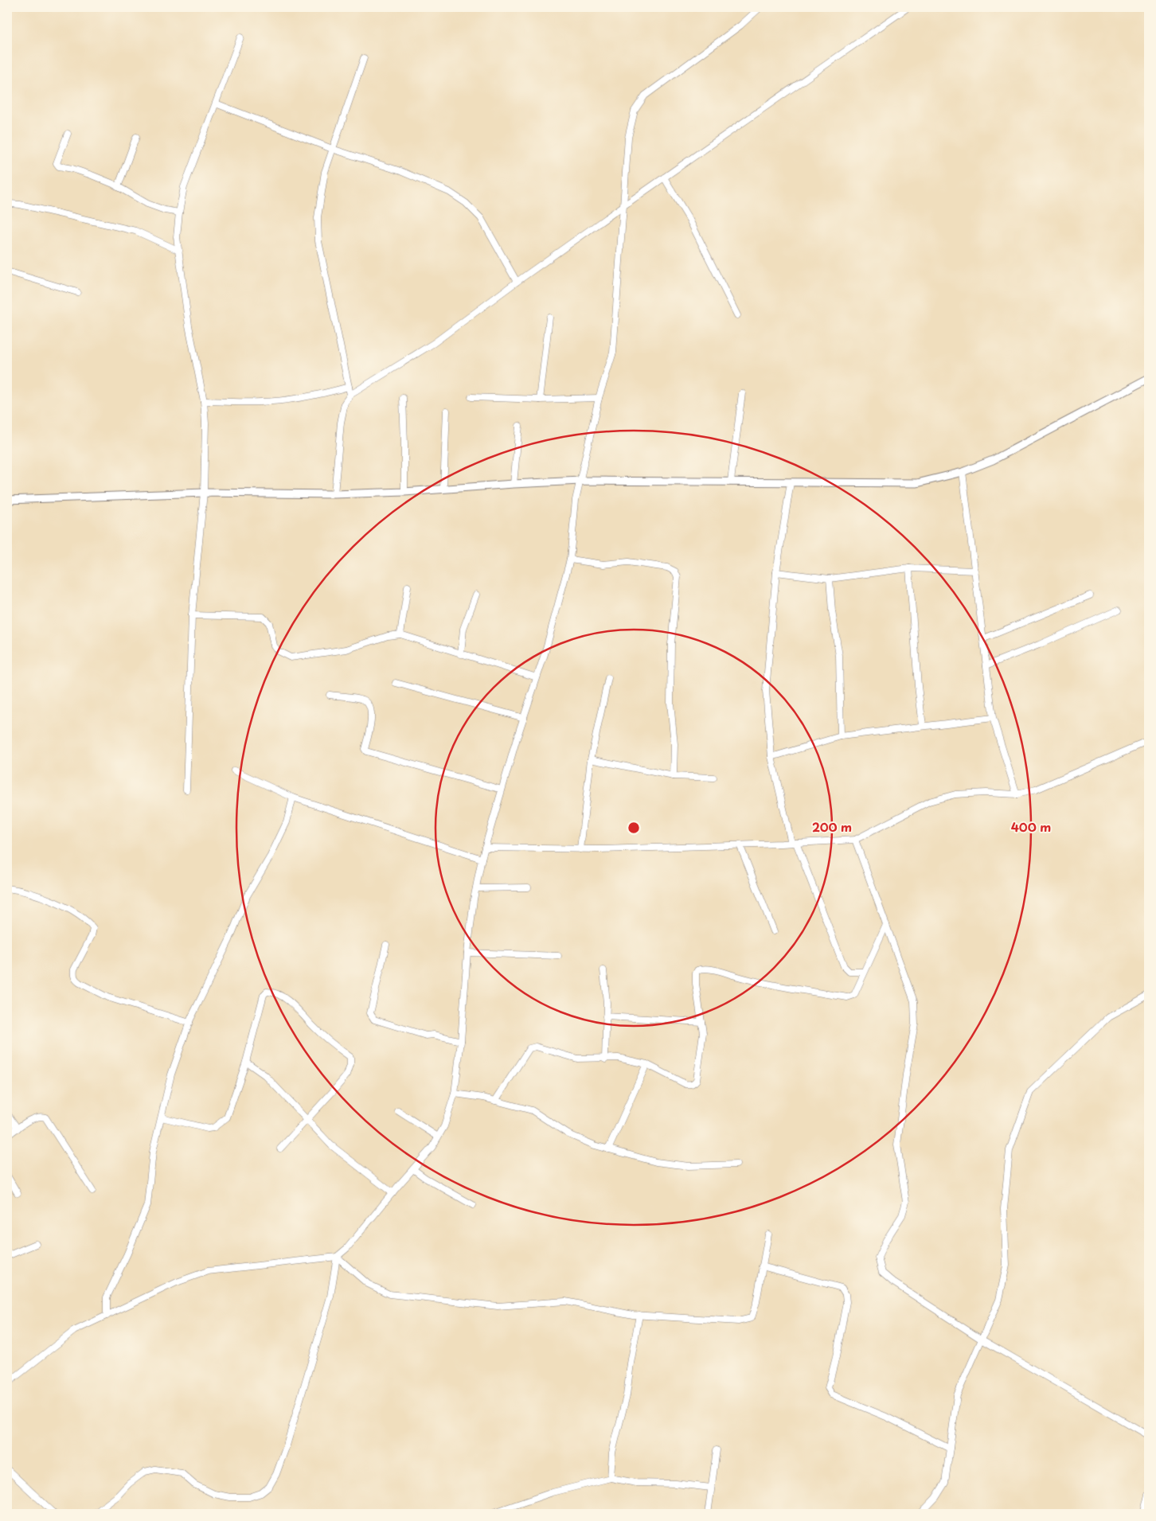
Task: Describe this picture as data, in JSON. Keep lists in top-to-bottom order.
{
  "rings": ["200 m", "400 m"]
}
